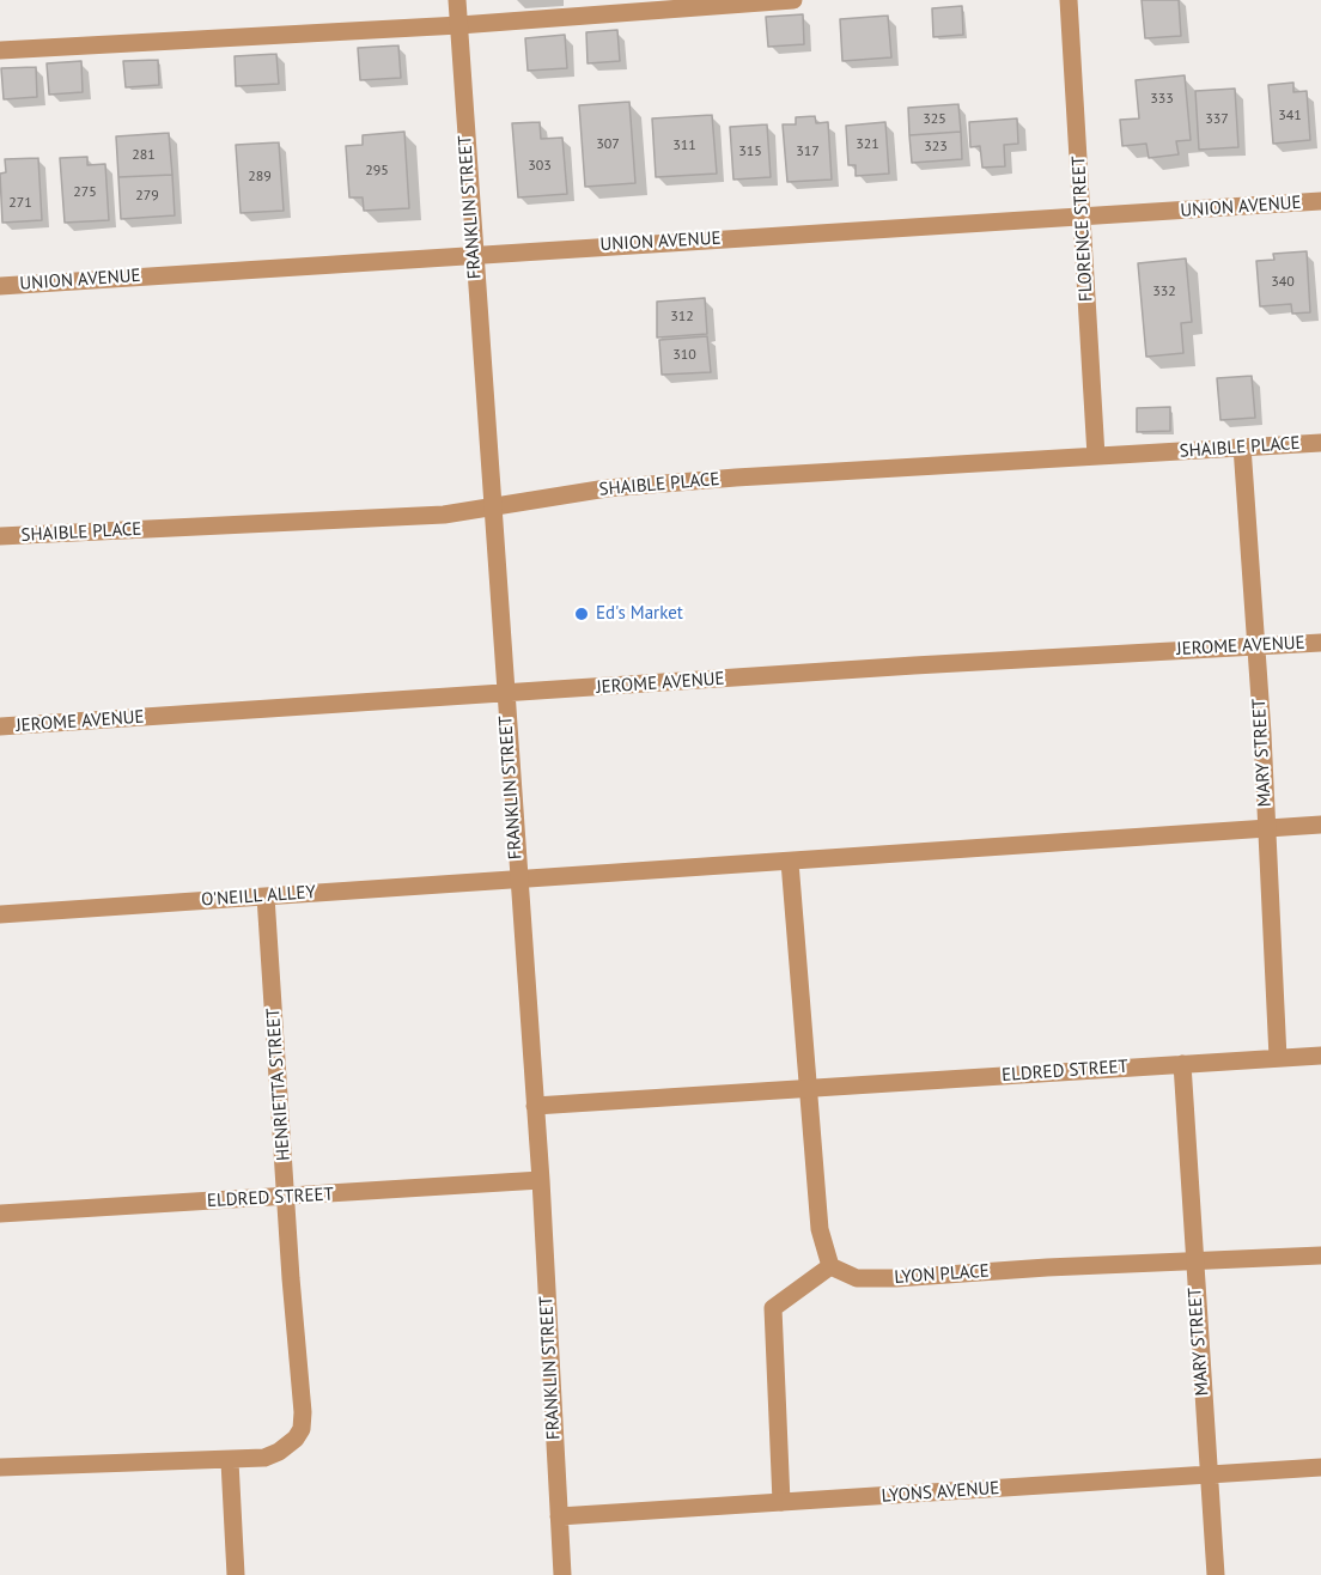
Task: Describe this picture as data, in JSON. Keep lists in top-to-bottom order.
{
  "streets": {
    "street": [
      "FRANKLIN STREET",
      "UNION AVENUE",
      "FLORENCE STREET",
      "SHAIBLE PLACE",
      "JEROME AVENUE",
      "MARY STREET",
      "O'NEILL ALLEY",
      "ELDRED STREET",
      "HENRIETTA STREET",
      "LYON PLACE",
      "LYONS AVENUE"
    ]
  },
  "crossings": [
    ["FRANKLIN STREET", "UNION AVENUE"],
    ["FRANKLIN STREET", "SHAIBLE PLACE"],
    ["FRANKLIN STREET", "JEROME AVENUE"],
    ["FRANKLIN STREET", "O'NEILL ALLEY"],
    ["FRANKLIN STREET", "ELDRED STREET"],
    ["FRANKLIN STREET", "LYONS AVENUE"],
    ["UNION AVENUE", "FLORENCE STREET"],
    ["FLORENCE STREET", "SHAIBLE PLACE"],
    ["SHAIBLE PLACE", "MARY STREET"],
    ["JEROME AVENUE", "MARY STREET"],
    ["MARY STREET", "O'NEILL ALLEY"],
    ["MARY STREET", "ELDRED STREET"],
    ["MARY STREET", "LYON PLACE"],
    ["MARY STREET", "LYONS AVENUE"],
    ["O'NEILL ALLEY", "HENRIETTA STREET"],
    ["ELDRED STREET", "HENRIETTA STREET"]
  ],
  "places": ["Ed's Market"],
  "house_numbers": [
    "333",
    "341",
    "325",
    "337",
    "307",
    "321",
    "311",
    "323",
    "315",
    "317",
    "281",
    "303",
    "295",
    "289",
    "275",
    "279",
    "271",
    "340",
    "332",
    "312",
    "310"
  ]
}
